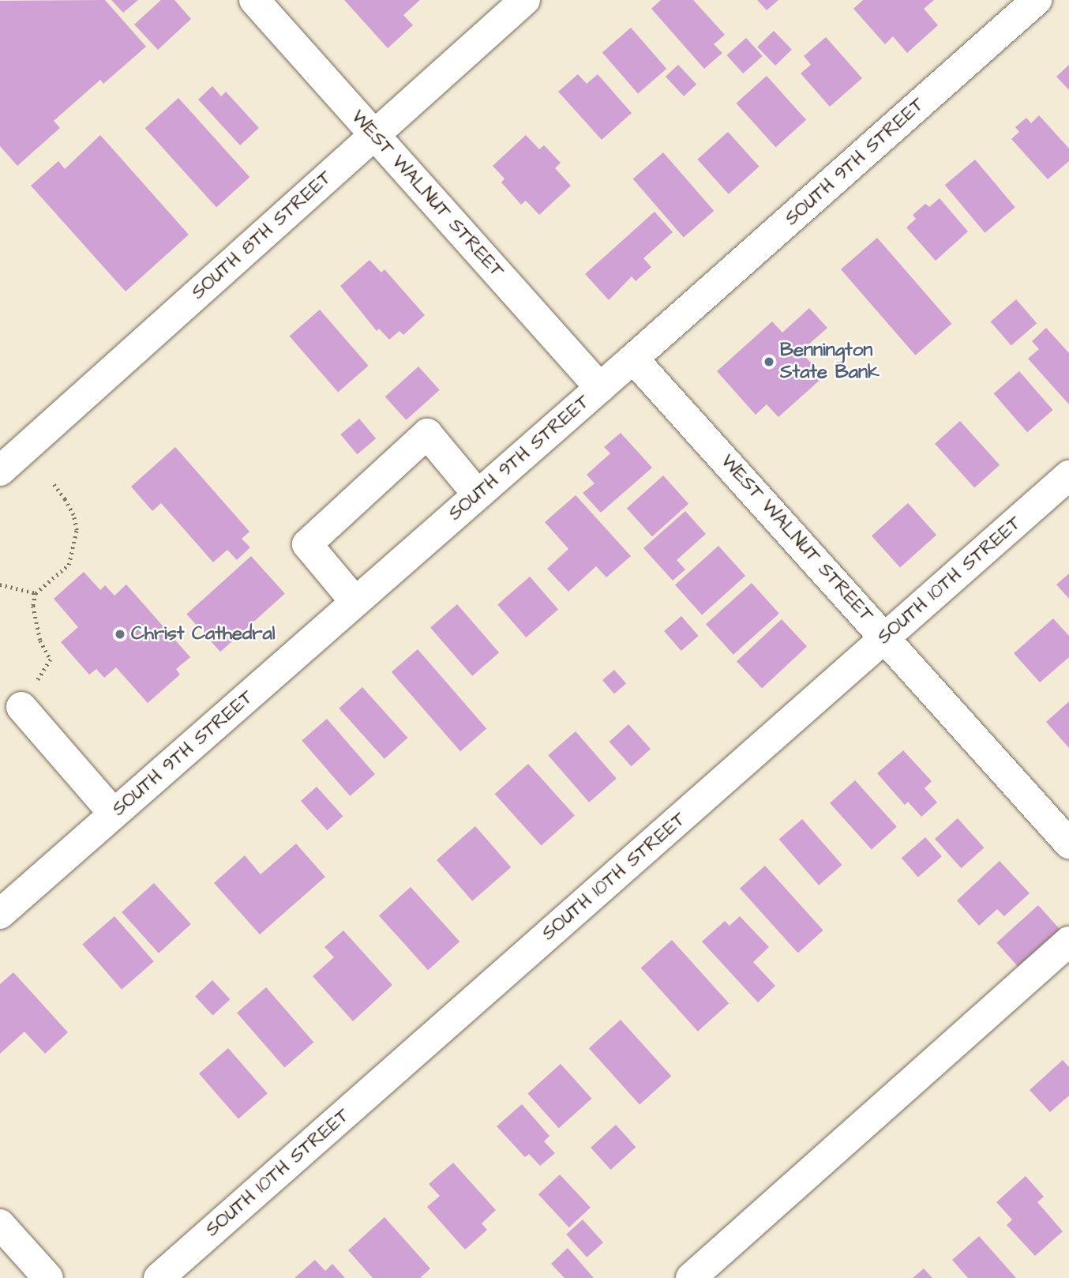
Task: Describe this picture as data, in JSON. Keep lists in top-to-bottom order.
{
  "streets": {
    "street": [
      "SOUTH 9TH STREET",
      "WEST WALNUT STREET",
      "SOUTH 8TH STREET",
      "SOUTH 10TH STREET"
    ]
  },
  "crossings": [
    ["SOUTH 9TH STREET", "WEST WALNUT STREET"],
    ["WEST WALNUT STREET", "SOUTH 8TH STREET"],
    ["WEST WALNUT STREET", "SOUTH 10TH STREET"]
  ],
  "places": ["Bennington State Bank", "Christ Cathedral"]
}
